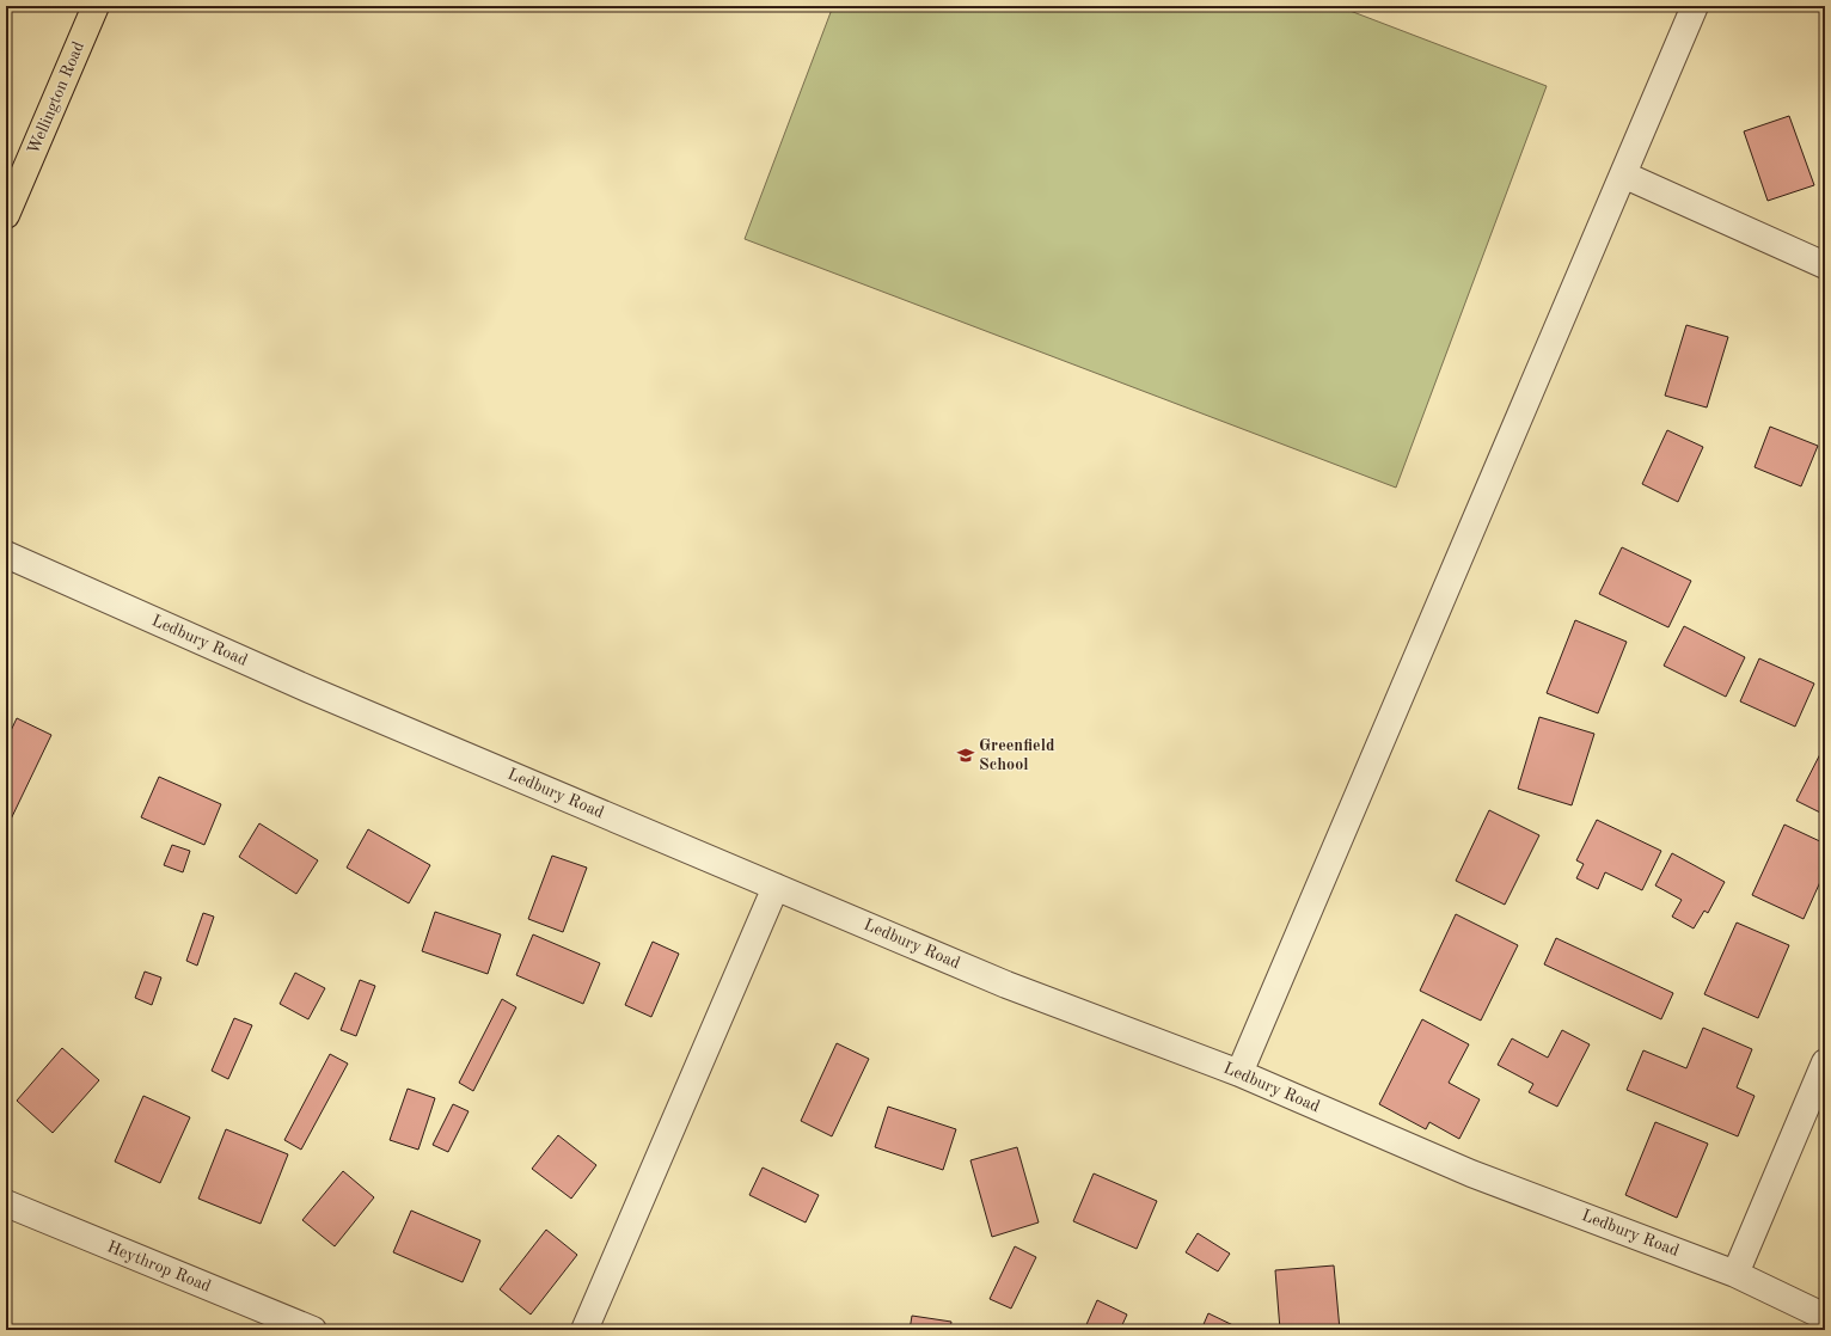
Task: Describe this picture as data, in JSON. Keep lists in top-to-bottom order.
{
  "streets": {
    "main road": ["Wellington Road"],
    "street": ["Ledbury Road", "Heythrop Road"]
  },
  "places": {
    "school or university": ["Greenfield School"]
  }
}
